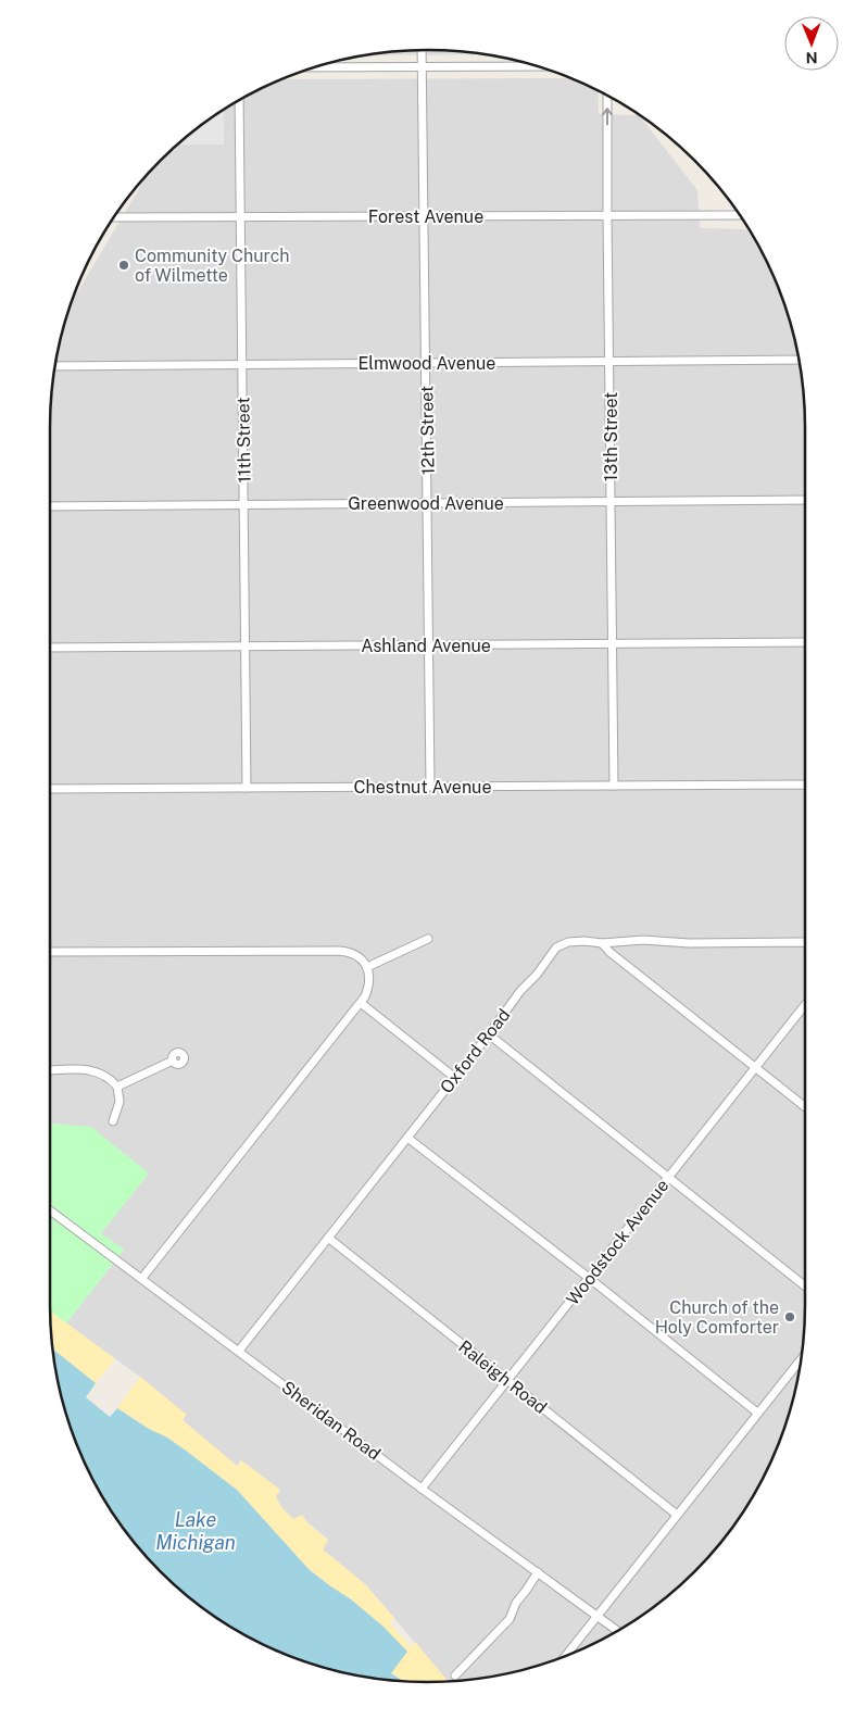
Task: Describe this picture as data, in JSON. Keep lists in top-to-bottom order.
{
  "streets": {
    "street": [
      "Forest Avenue",
      "Elmwood Avenue",
      "12th Street",
      "13th Street",
      "11th Street",
      "Greenwood Avenue",
      "Ashland Avenue",
      "Chestnut Avenue",
      "Oxford Road",
      "Woodstock Avenue",
      "Raleigh Road",
      "Sheridan Road"
    ]
  },
  "crossings": [
    ["Forest Avenue", "12th Street"],
    ["Forest Avenue", "13th Street"],
    ["Forest Avenue", "11th Street"],
    ["Elmwood Avenue", "12th Street"],
    ["Elmwood Avenue", "13th Street"],
    ["Elmwood Avenue", "11th Street"],
    ["12th Street", "Greenwood Avenue"],
    ["12th Street", "Ashland Avenue"],
    ["12th Street", "Chestnut Avenue"],
    ["13th Street", "Greenwood Avenue"],
    ["13th Street", "Ashland Avenue"],
    ["13th Street", "Chestnut Avenue"],
    ["11th Street", "Greenwood Avenue"],
    ["11th Street", "Ashland Avenue"],
    ["11th Street", "Chestnut Avenue"],
    ["Oxford Road", "Raleigh Road"],
    ["Oxford Road", "Sheridan Road"],
    ["Woodstock Avenue", "Raleigh Road"],
    ["Woodstock Avenue", "Sheridan Road"]
  ],
  "water": ["Lake Michigan"],
  "places": ["Community Church of Wilmette", "Church of the Holy Comforter"],
  "north": "bottom"
}
